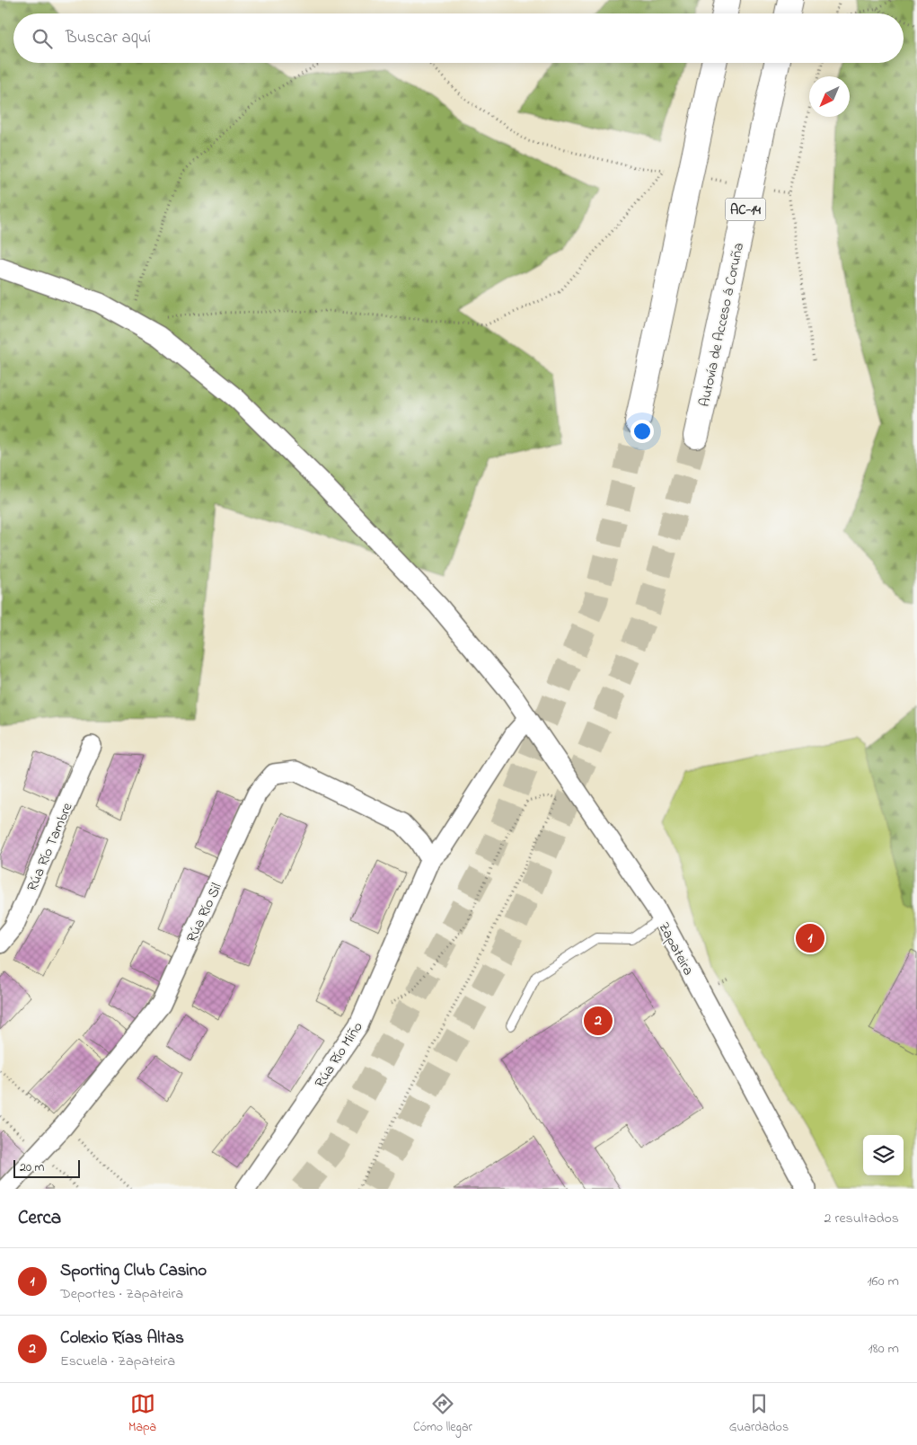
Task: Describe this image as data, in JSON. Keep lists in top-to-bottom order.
{
  "streets": {
    "highway": ["AC-14", "Autovía de Acceso á Coruña"],
    "street": [
      "Rúa Río Tambre",
      "Rúa Río Sil",
      "Zapateira",
      "Rúa Río Miño"
    ]
  },
  "crossings": [
    ["Rúa Río Sil", "Rúa Río Miño"],
    ["Zapateira", "Rúa Río Miño"]
  ],
  "scale_bar": "20 m",
  "north": "bottom left",
  "page": {
    "search": "Buscar aquí",
    "pins": ["1", "2"],
    "scale": "20 m",
    "heading": ["Cerca", "2 resultados"],
    "list": [
      {
        "mark": "1",
        "name": "Sporting Club Casino",
        "note": "Deportes · Zapateira",
        "value": "160 m"
      },
      {
        "mark": "2",
        "name": "Colexio Rías Altas",
        "note": "Escuela · Zapateira",
        "value": "180 m"
      }
    ],
    "nav": ["Mapa", "Cómo llegar", "Guardados"]
  }
}
